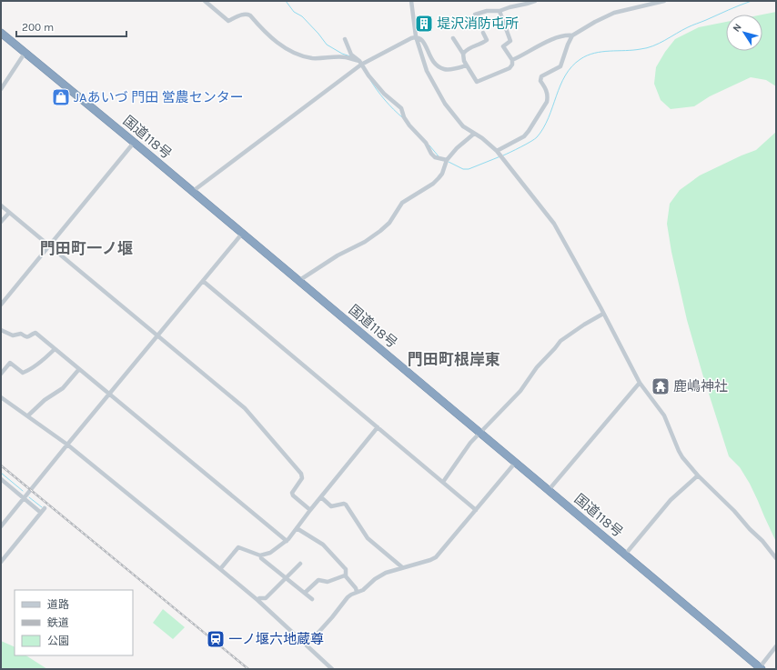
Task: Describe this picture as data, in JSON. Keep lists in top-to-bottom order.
{
  "streets": {
    "highway": ["国道118号"]
  },
  "districts": ["門田町一ノ堰", "門田町根岸東"],
  "places": {
    "building": ["堤沢消防屯所"],
    "shop": ["JAあいづ 門田 営農センター"],
    "temple": ["鹿嶋神社"],
    "station": ["一ノ堰六地蔵尊"]
  },
  "legend": ["道路", "鉄道", "公園"],
  "scale_bar": "200 m",
  "north": "top left"
}
